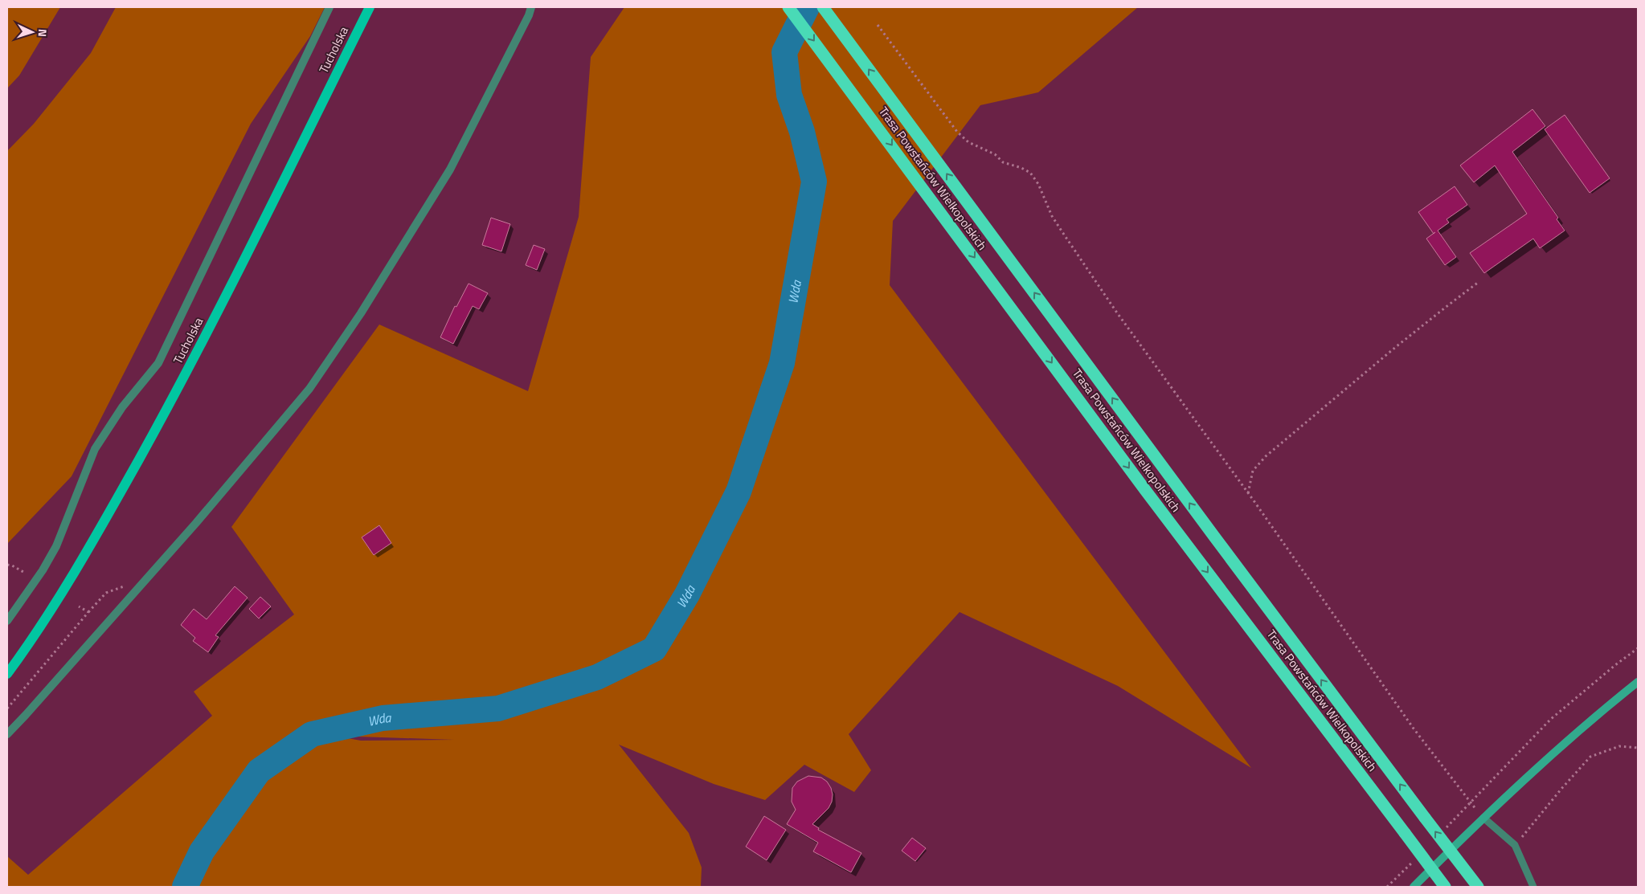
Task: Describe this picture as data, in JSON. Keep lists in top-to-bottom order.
{
  "streets": {
    "highway": ["Trasa Powstańców Wielkopolskich"],
    "main road": ["Tucholska"]
  },
  "water": ["Wda"],
  "north": "right"
}
